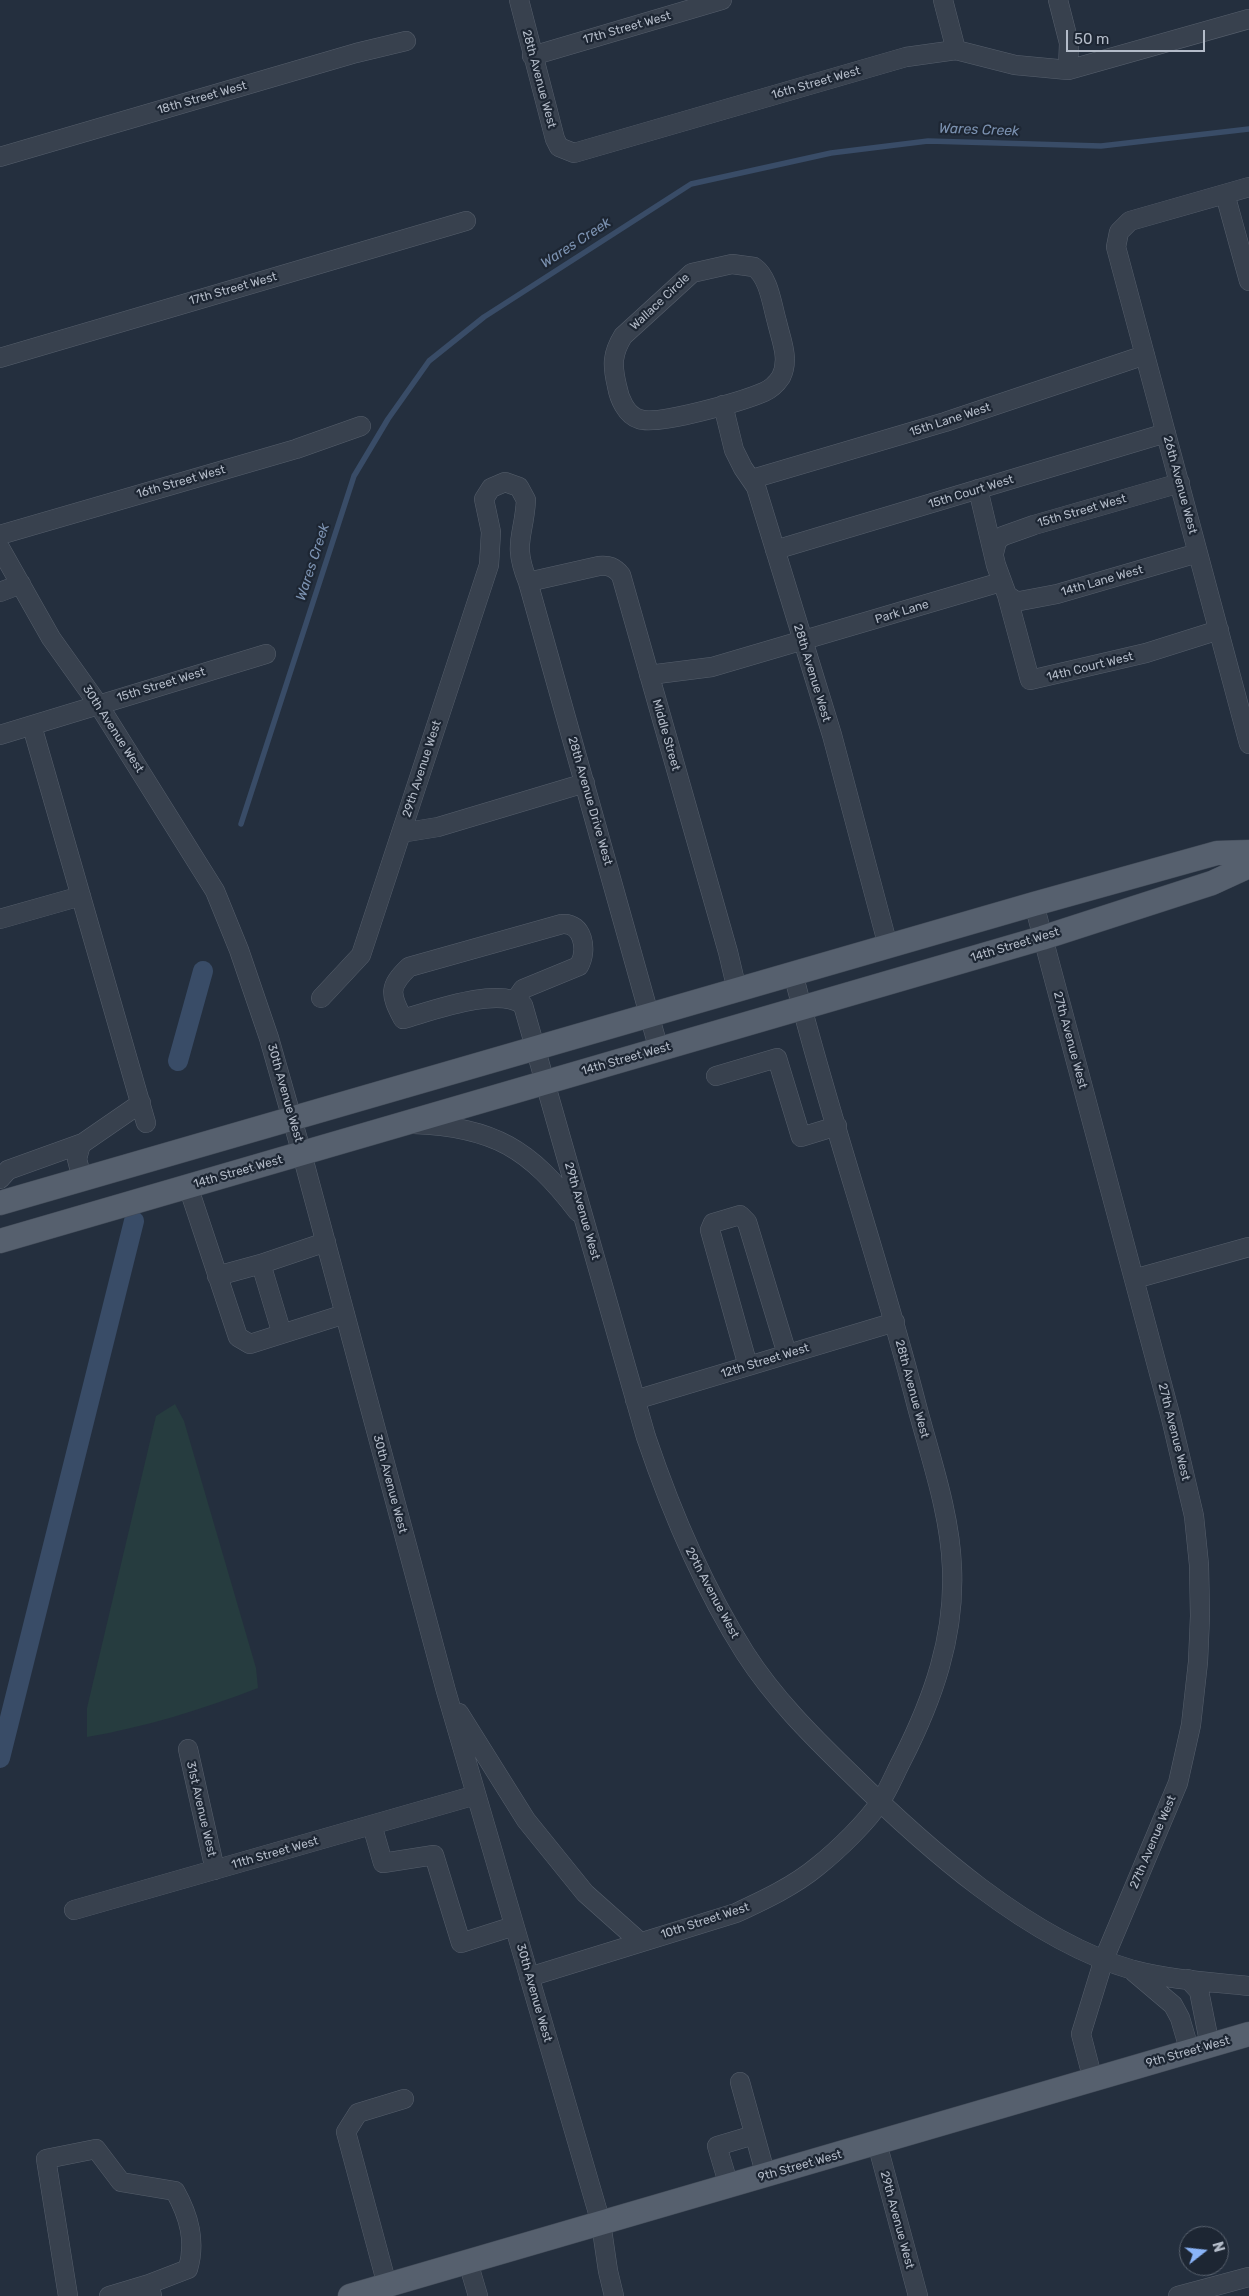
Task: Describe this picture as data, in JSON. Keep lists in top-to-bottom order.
{
  "streets": {
    "main road": ["14th Street West", "9th Street West"],
    "street": [
      "17th Street West",
      "28th Avenue West",
      "16th Street West",
      "18th Street West",
      "Wallace Circle",
      "15th Lane West",
      "26th Avenue West",
      "15th Court West",
      "15th Street West",
      "14th Lane West",
      "Park Lane",
      "14th Court West",
      "30th Avenue West",
      "Middle Street",
      "29th Avenue West",
      "28th Avenue Drive West",
      "27th Avenue West",
      "12th Street West",
      "31st Avenue West",
      "11th Street West",
      "10th Street West"
    ]
  },
  "crossings": [
    ["17th Street West", "28th Avenue West"],
    ["28th Avenue West", "16th Street West"],
    ["28th Avenue West", "Wallace Circle"],
    ["28th Avenue West", "15th Lane West"],
    ["28th Avenue West", "15th Court West"],
    ["28th Avenue West", "Park Lane"],
    ["28th Avenue West", "29th Avenue West"],
    ["28th Avenue West", "14th Street West"],
    ["28th Avenue West", "12th Street West"],
    ["28th Avenue West", "10th Street West"],
    ["15th Lane West", "26th Avenue West"],
    ["26th Avenue West", "15th Court West"],
    ["26th Avenue West", "15th Street West"],
    ["26th Avenue West", "14th Lane West"],
    ["26th Avenue West", "14th Court West"],
    ["15th Street West", "30th Avenue West"],
    ["14th Lane West", "Park Lane"],
    ["14th Lane West", "14th Court West"],
    ["Park Lane", "14th Court West"],
    ["Park Lane", "Middle Street"],
    ["30th Avenue West", "14th Street West"],
    ["30th Avenue West", "11th Street West"],
    ["30th Avenue West", "10th Street West"],
    ["30th Avenue West", "9th Street West"],
    ["Middle Street", "28th Avenue Drive West"],
    ["29th Avenue West", "14th Street West"],
    ["29th Avenue West", "27th Avenue West"],
    ["29th Avenue West", "12th Street West"],
    ["29th Avenue West", "10th Street West"],
    ["29th Avenue West", "9th Street West"],
    ["28th Avenue Drive West", "14th Street West"],
    ["14th Street West", "27th Avenue West"],
    ["27th Avenue West", "9th Street West"],
    ["31st Avenue West", "11th Street West"]
  ],
  "water": ["Wares Creek"],
  "scale_bar": "50 m",
  "north": "right"
}
